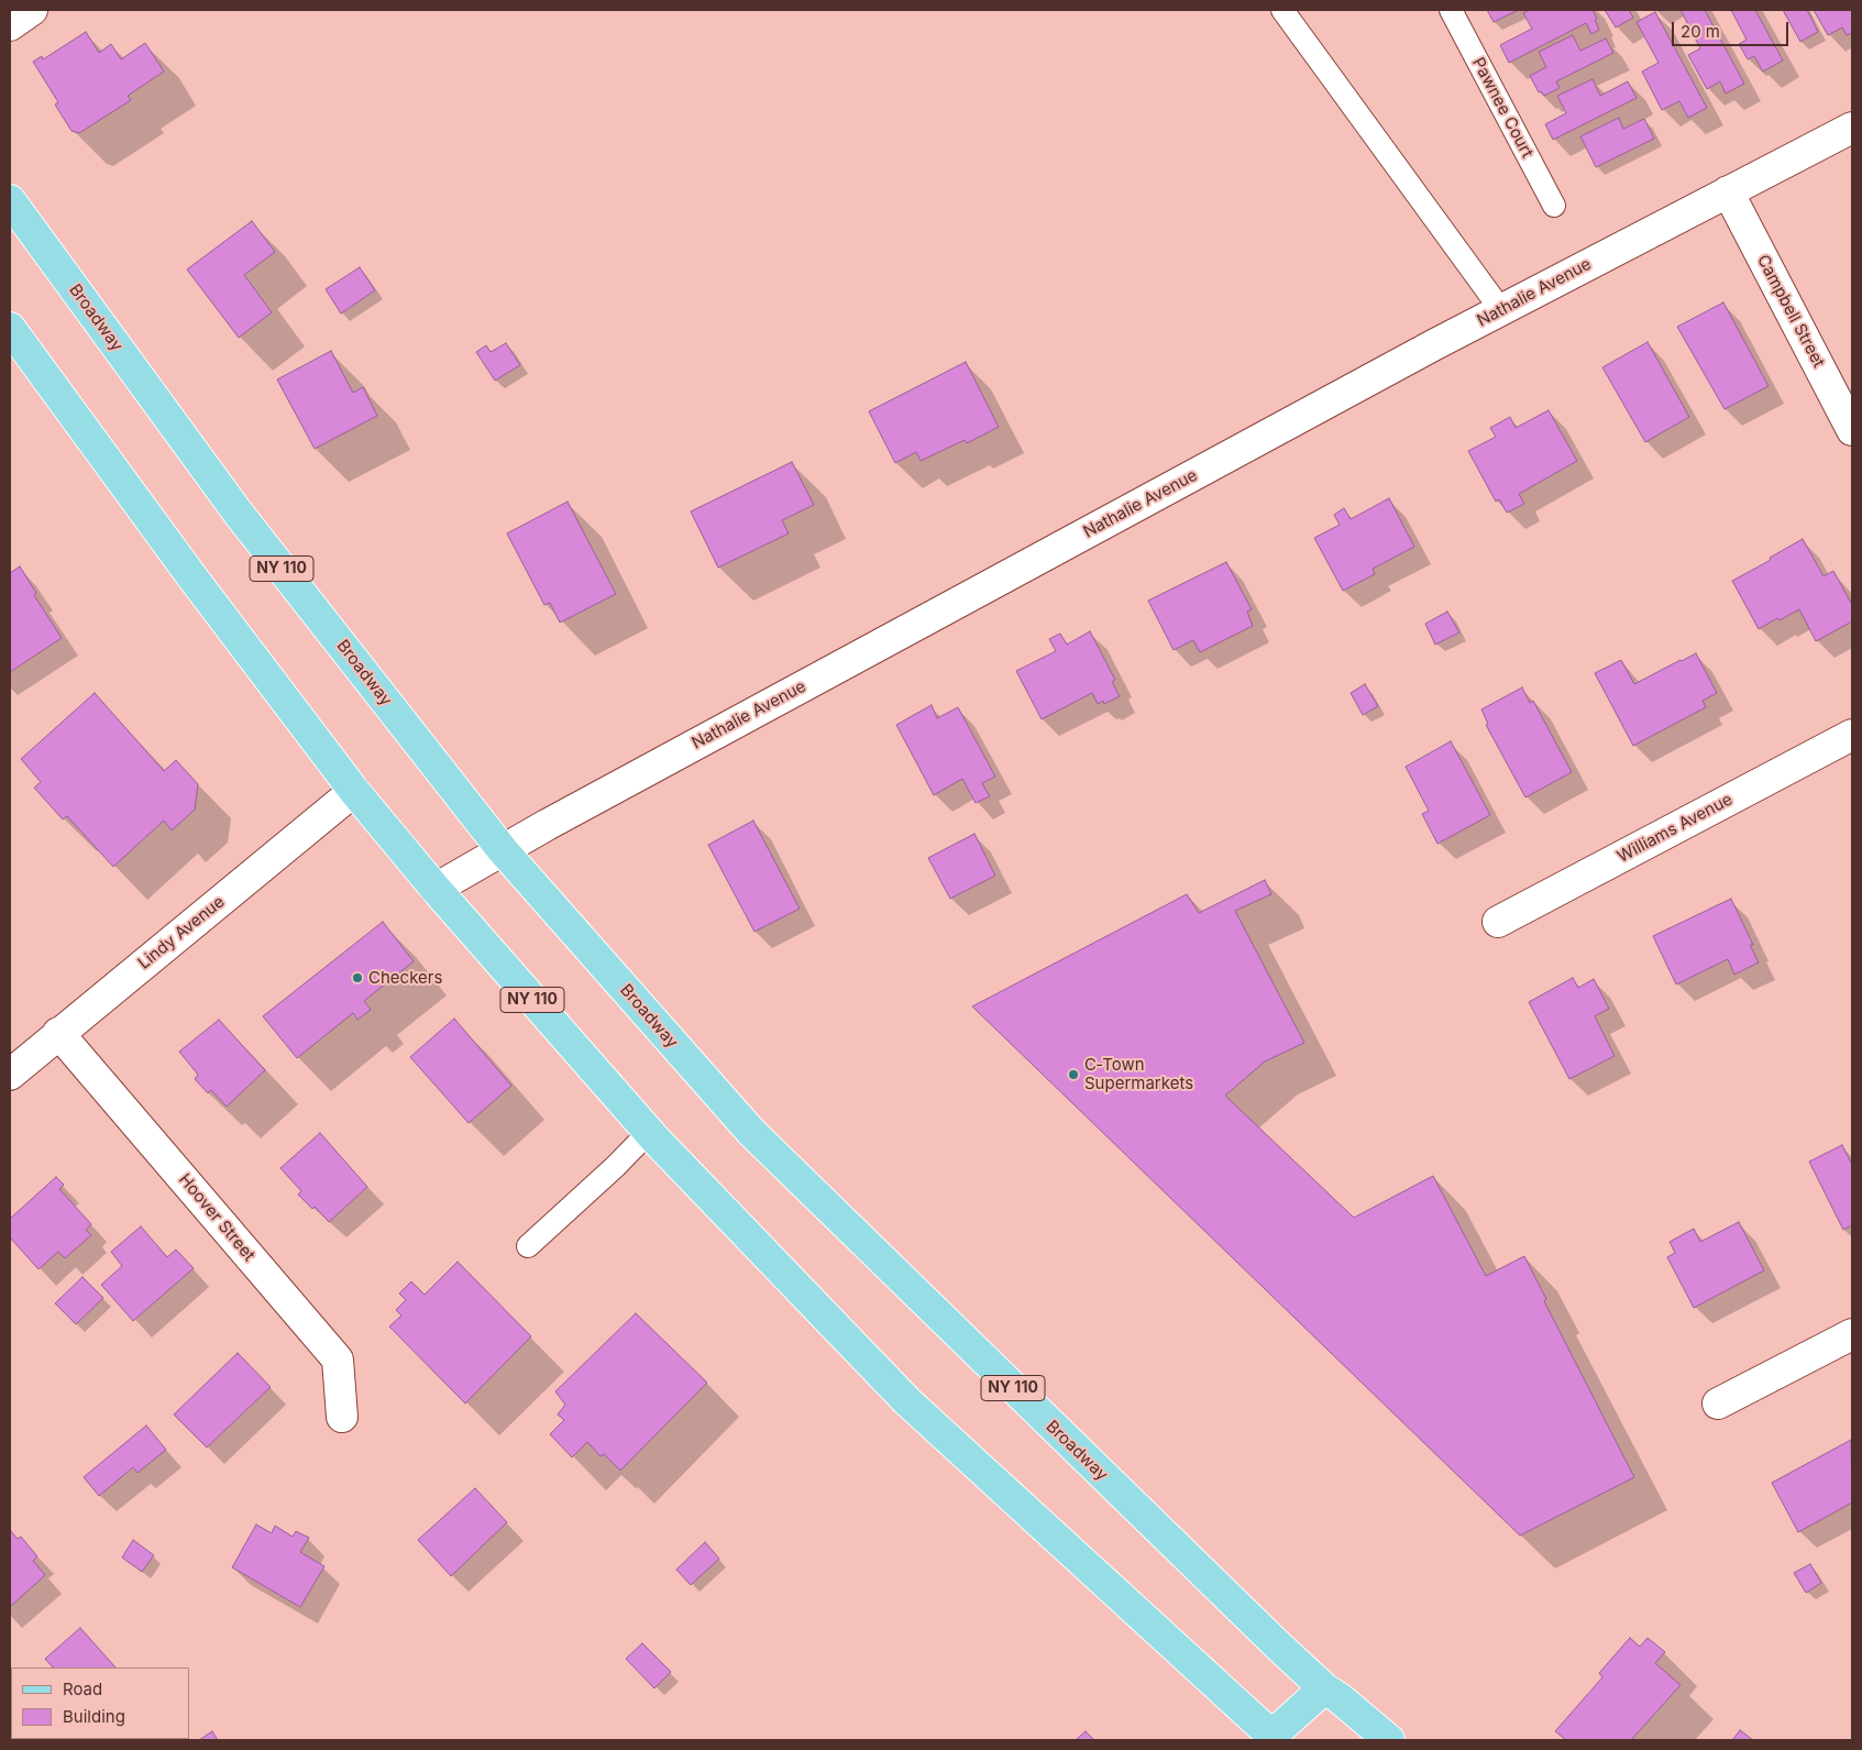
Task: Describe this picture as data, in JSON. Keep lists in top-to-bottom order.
{
  "streets": {
    "main road": ["Broadway", "NY 110"],
    "street": [
      "Nathalie Avenue",
      "Campbell Street",
      "Williams Avenue",
      "Lindy Avenue",
      "Hoover Street"
    ],
    "lane": ["Pawnee Court"]
  },
  "crossings": [
    ["Nathalie Avenue", "Campbell Street"],
    ["Nathalie Avenue", "Broadway"],
    ["Nathalie Avenue", "NY 110"],
    ["NY 110", "Lindy Avenue"],
    ["Lindy Avenue", "Hoover Street"]
  ],
  "places": ["Checkers", "C‑Town Supermarkets"],
  "legend": ["Road", "Building"],
  "scale_bar": "20 m"
}
